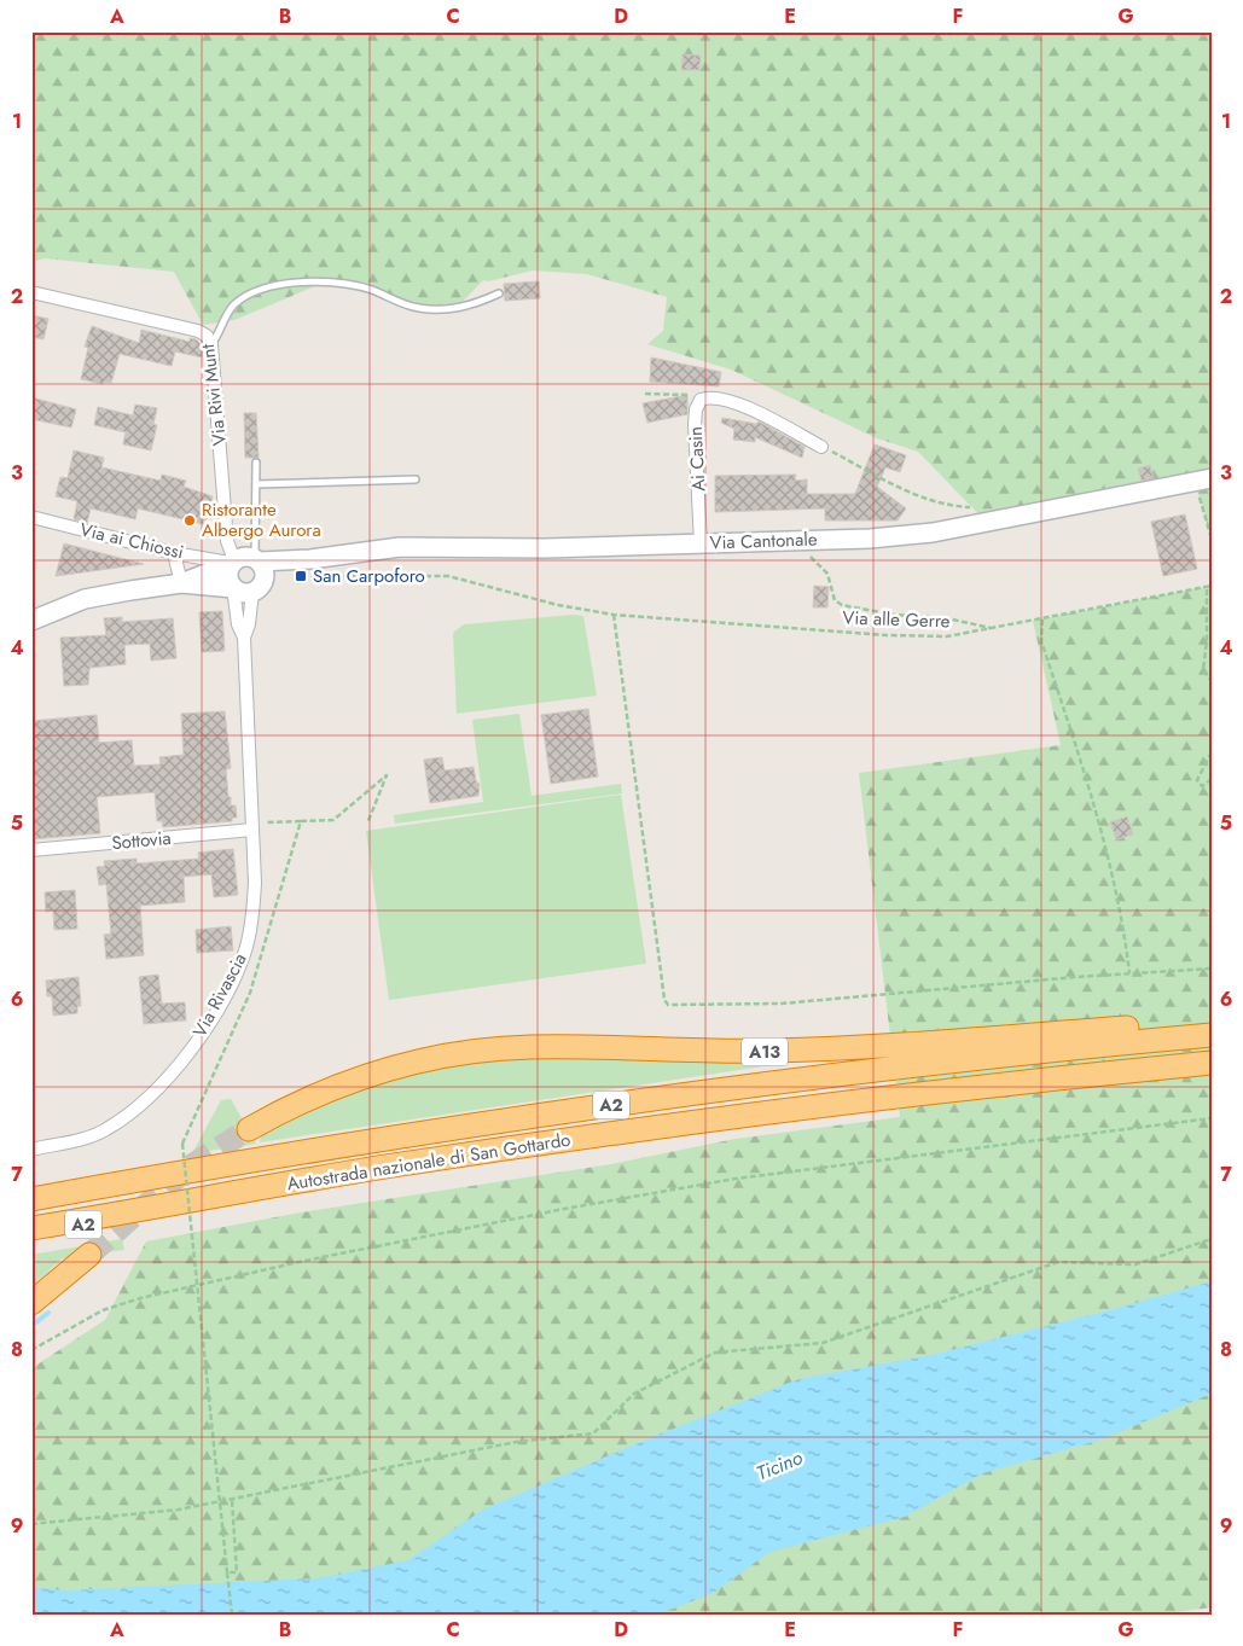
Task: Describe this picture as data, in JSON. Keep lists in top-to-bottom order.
{
  "streets": {
    "highway": ["A13", "A2", "Autostrada nazionale di San Gottardo"],
    "main road": ["Via Cantonale"],
    "street": [
      "Via Rivi Munt",
      "Ai Casin",
      "Via ai Chiossi",
      "Sottovia",
      "Via Rivascia"
    ],
    "path": ["Via alle Gerre"]
  },
  "crossings": [
    ["Via Rivi Munt", "Via ai Chiossi"],
    ["Via Rivi Munt", "Via Cantonale"],
    ["Via Rivi Munt", "Via Rivascia"],
    ["Ai Casin", "Via Cantonale"],
    ["Via ai Chiossi", "Via Cantonale"],
    ["Via ai Chiossi", "Via Rivascia"],
    ["Via Cantonale", "Via alle Gerre"],
    ["Via Cantonale", "Via Rivascia"],
    ["Sottovia", "Via Rivascia"],
    ["A13", "A2"],
    ["A2", "Autostrada nazionale di San Gottardo"]
  ],
  "water": ["Ticino"],
  "places": {
    "other": ["Ristorante Albergo Aurora"],
    "transit": ["San Carpoforo"]
  },
  "grid": {
    "columns": [
      "A",
      "B",
      "C",
      "D",
      "E",
      "F",
      "G"
    ],
    "rows": [
      "1",
      "2",
      "3",
      "4",
      "5",
      "6",
      "7",
      "8",
      "9"
    ]
  }
}
